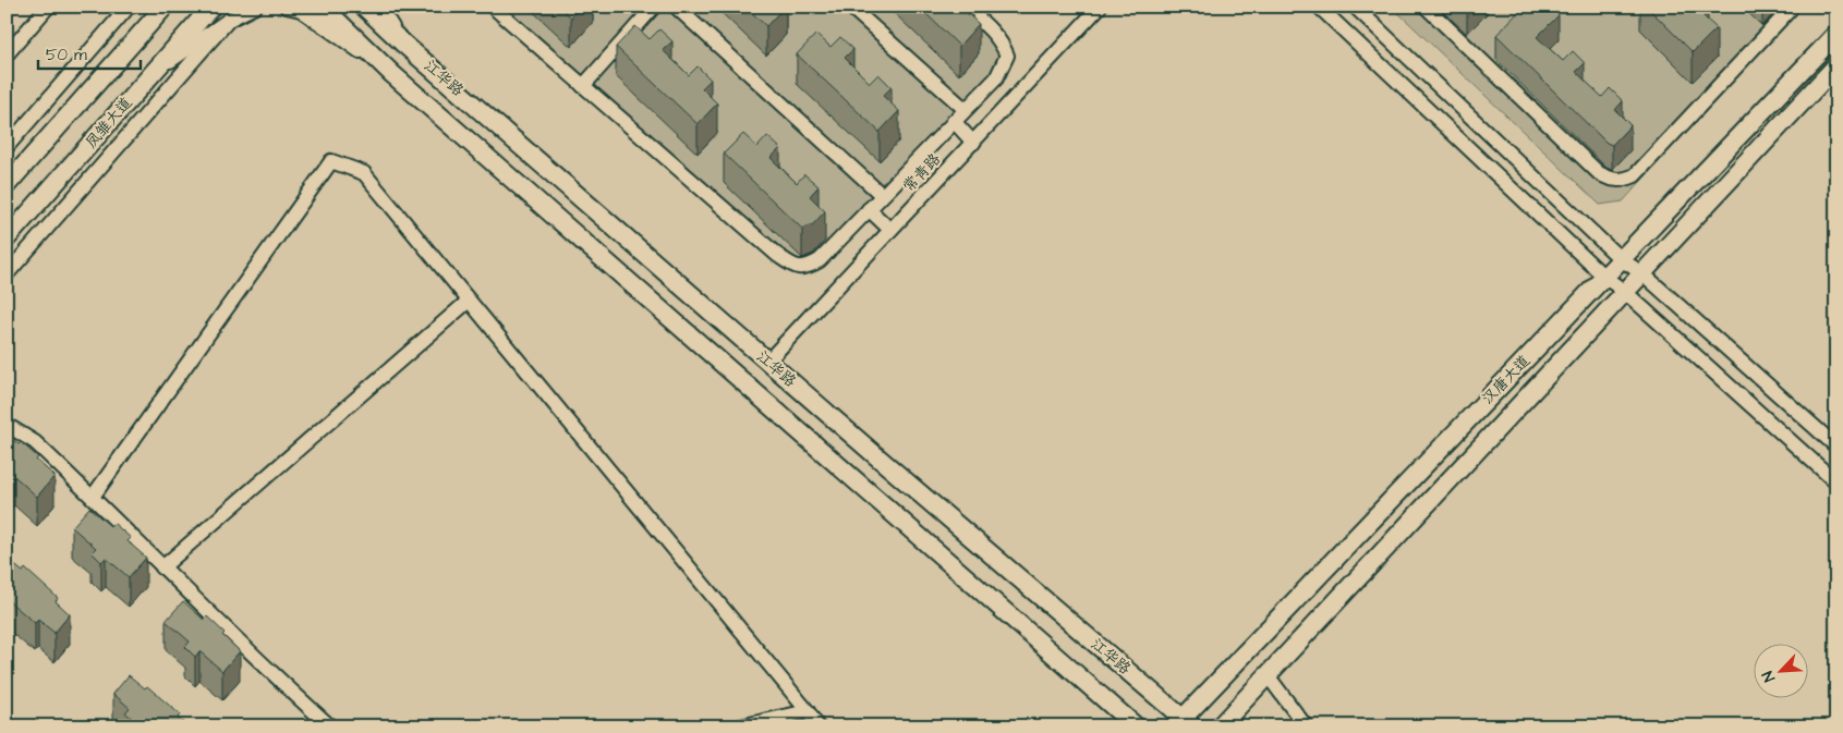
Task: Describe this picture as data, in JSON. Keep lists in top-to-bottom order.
{
  "streets": {
    "main road": ["江华路", "凤雏大道", "汉唐大道"],
    "street": ["常青路"]
  },
  "crossings": [
    ["江华路", "常青路"],
    ["江华路", "汉唐大道"]
  ],
  "scale_bar": "50 m",
  "north": "bottom left"
}
